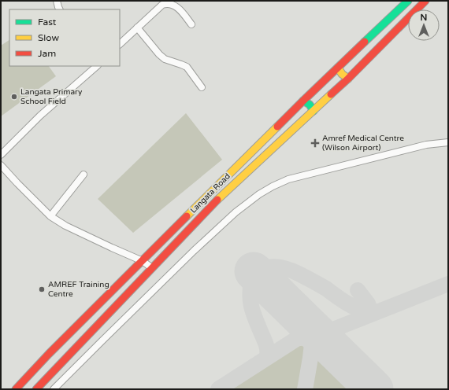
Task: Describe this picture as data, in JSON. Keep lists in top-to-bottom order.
{
  "streets": {
    "main road": ["Langata Road"]
  },
  "places": {
    "other": ["Langata Primary School Field", "AMREF Training Centre"],
    "health": ["Amref Medical Centre (Wilson Airport)"]
  },
  "legend": ["Fast", "Slow", "Jam"],
  "north": "top"
}
